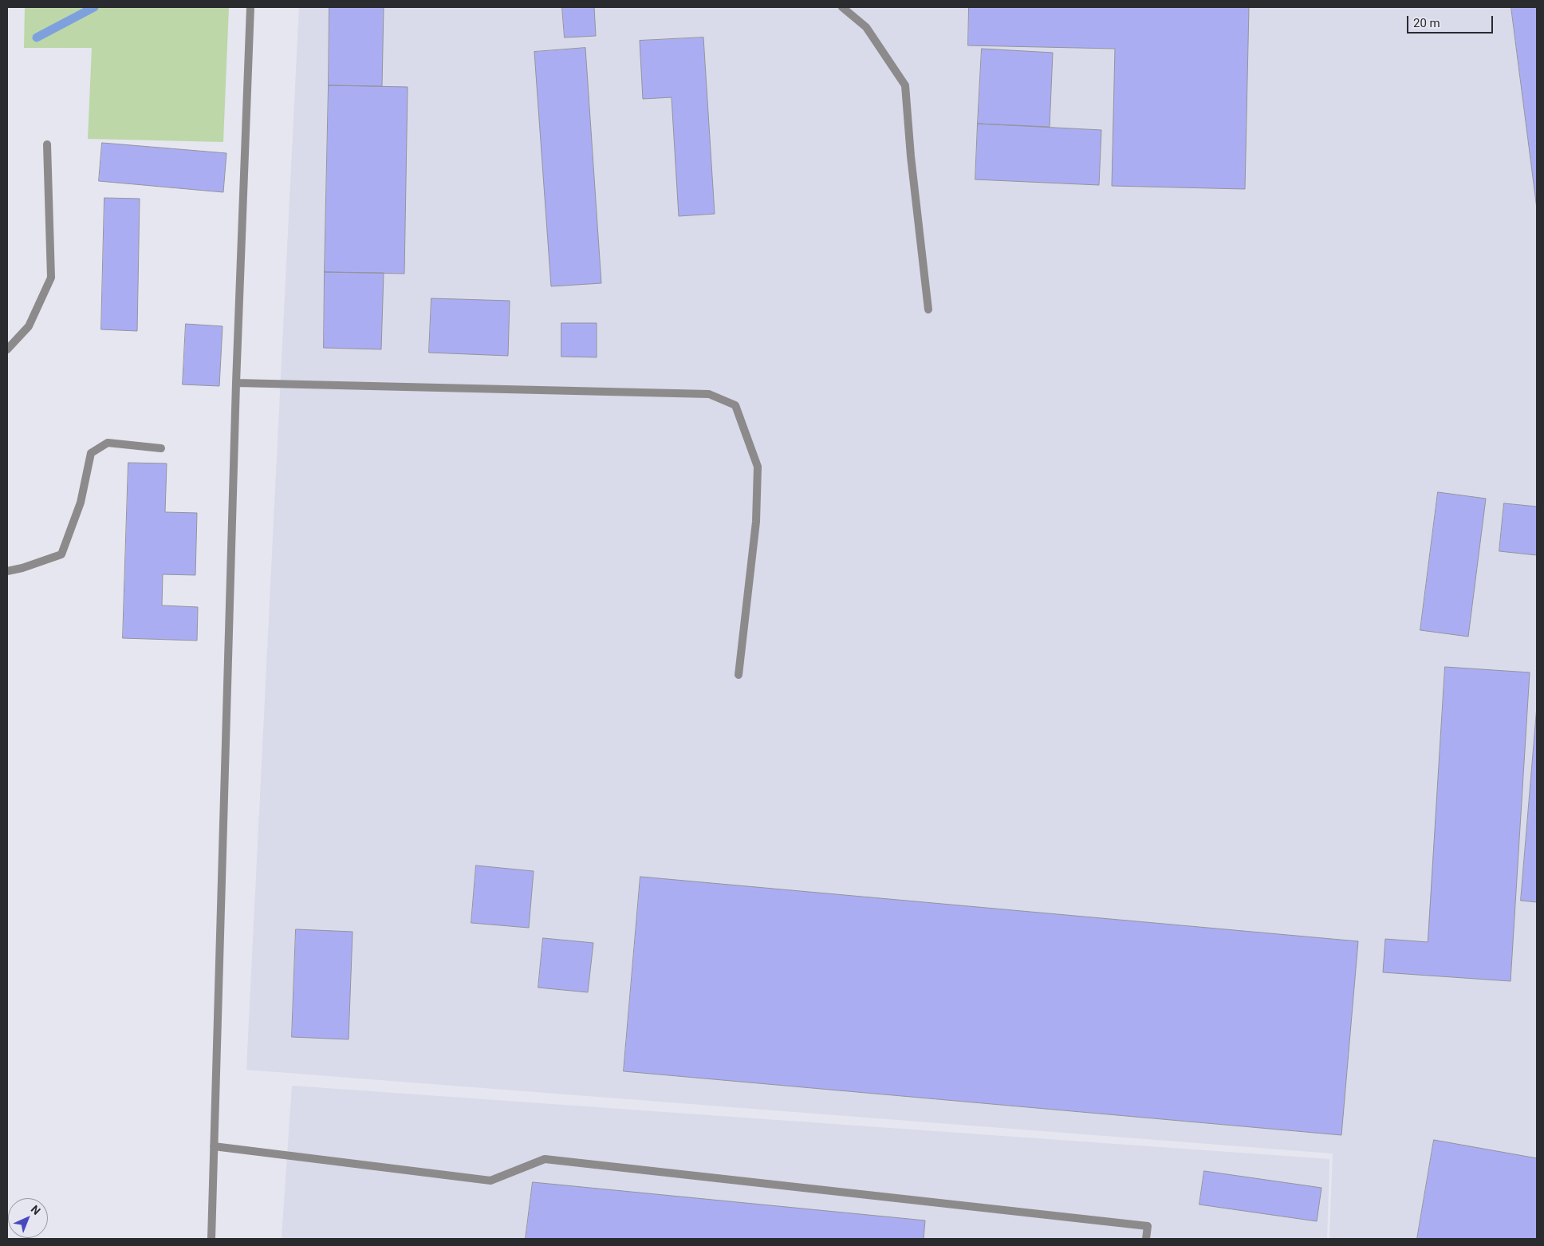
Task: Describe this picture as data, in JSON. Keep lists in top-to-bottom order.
{
  "scale_bar": "20 m",
  "north": "top right"
}
